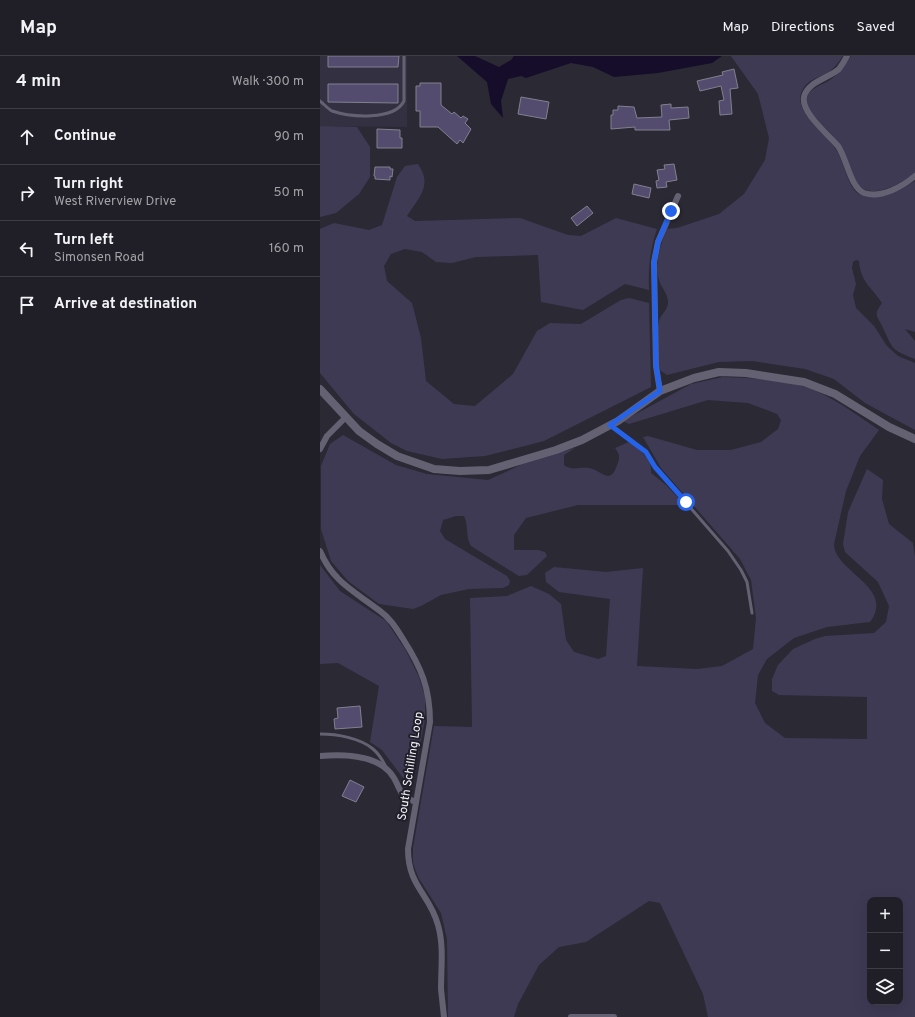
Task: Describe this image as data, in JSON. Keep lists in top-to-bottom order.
{
  "streets": {
    "street": ["South Schilling Loop"]
  },
  "page": {
    "header": "Map",
    "nav": ["Map", "Directions", "Saved"],
    "heading": ["4 min", "Walk · 300 m"],
    "list": [
      ["Continue", "90 m"],
      ["Turn right", "West Riverview Drive", "50 m"],
      ["Turn left", "Simonsen Road", "160 m"],
      "Arrive at destination"
    ],
    "map_buttons": ["+", "−"]
  }
}
